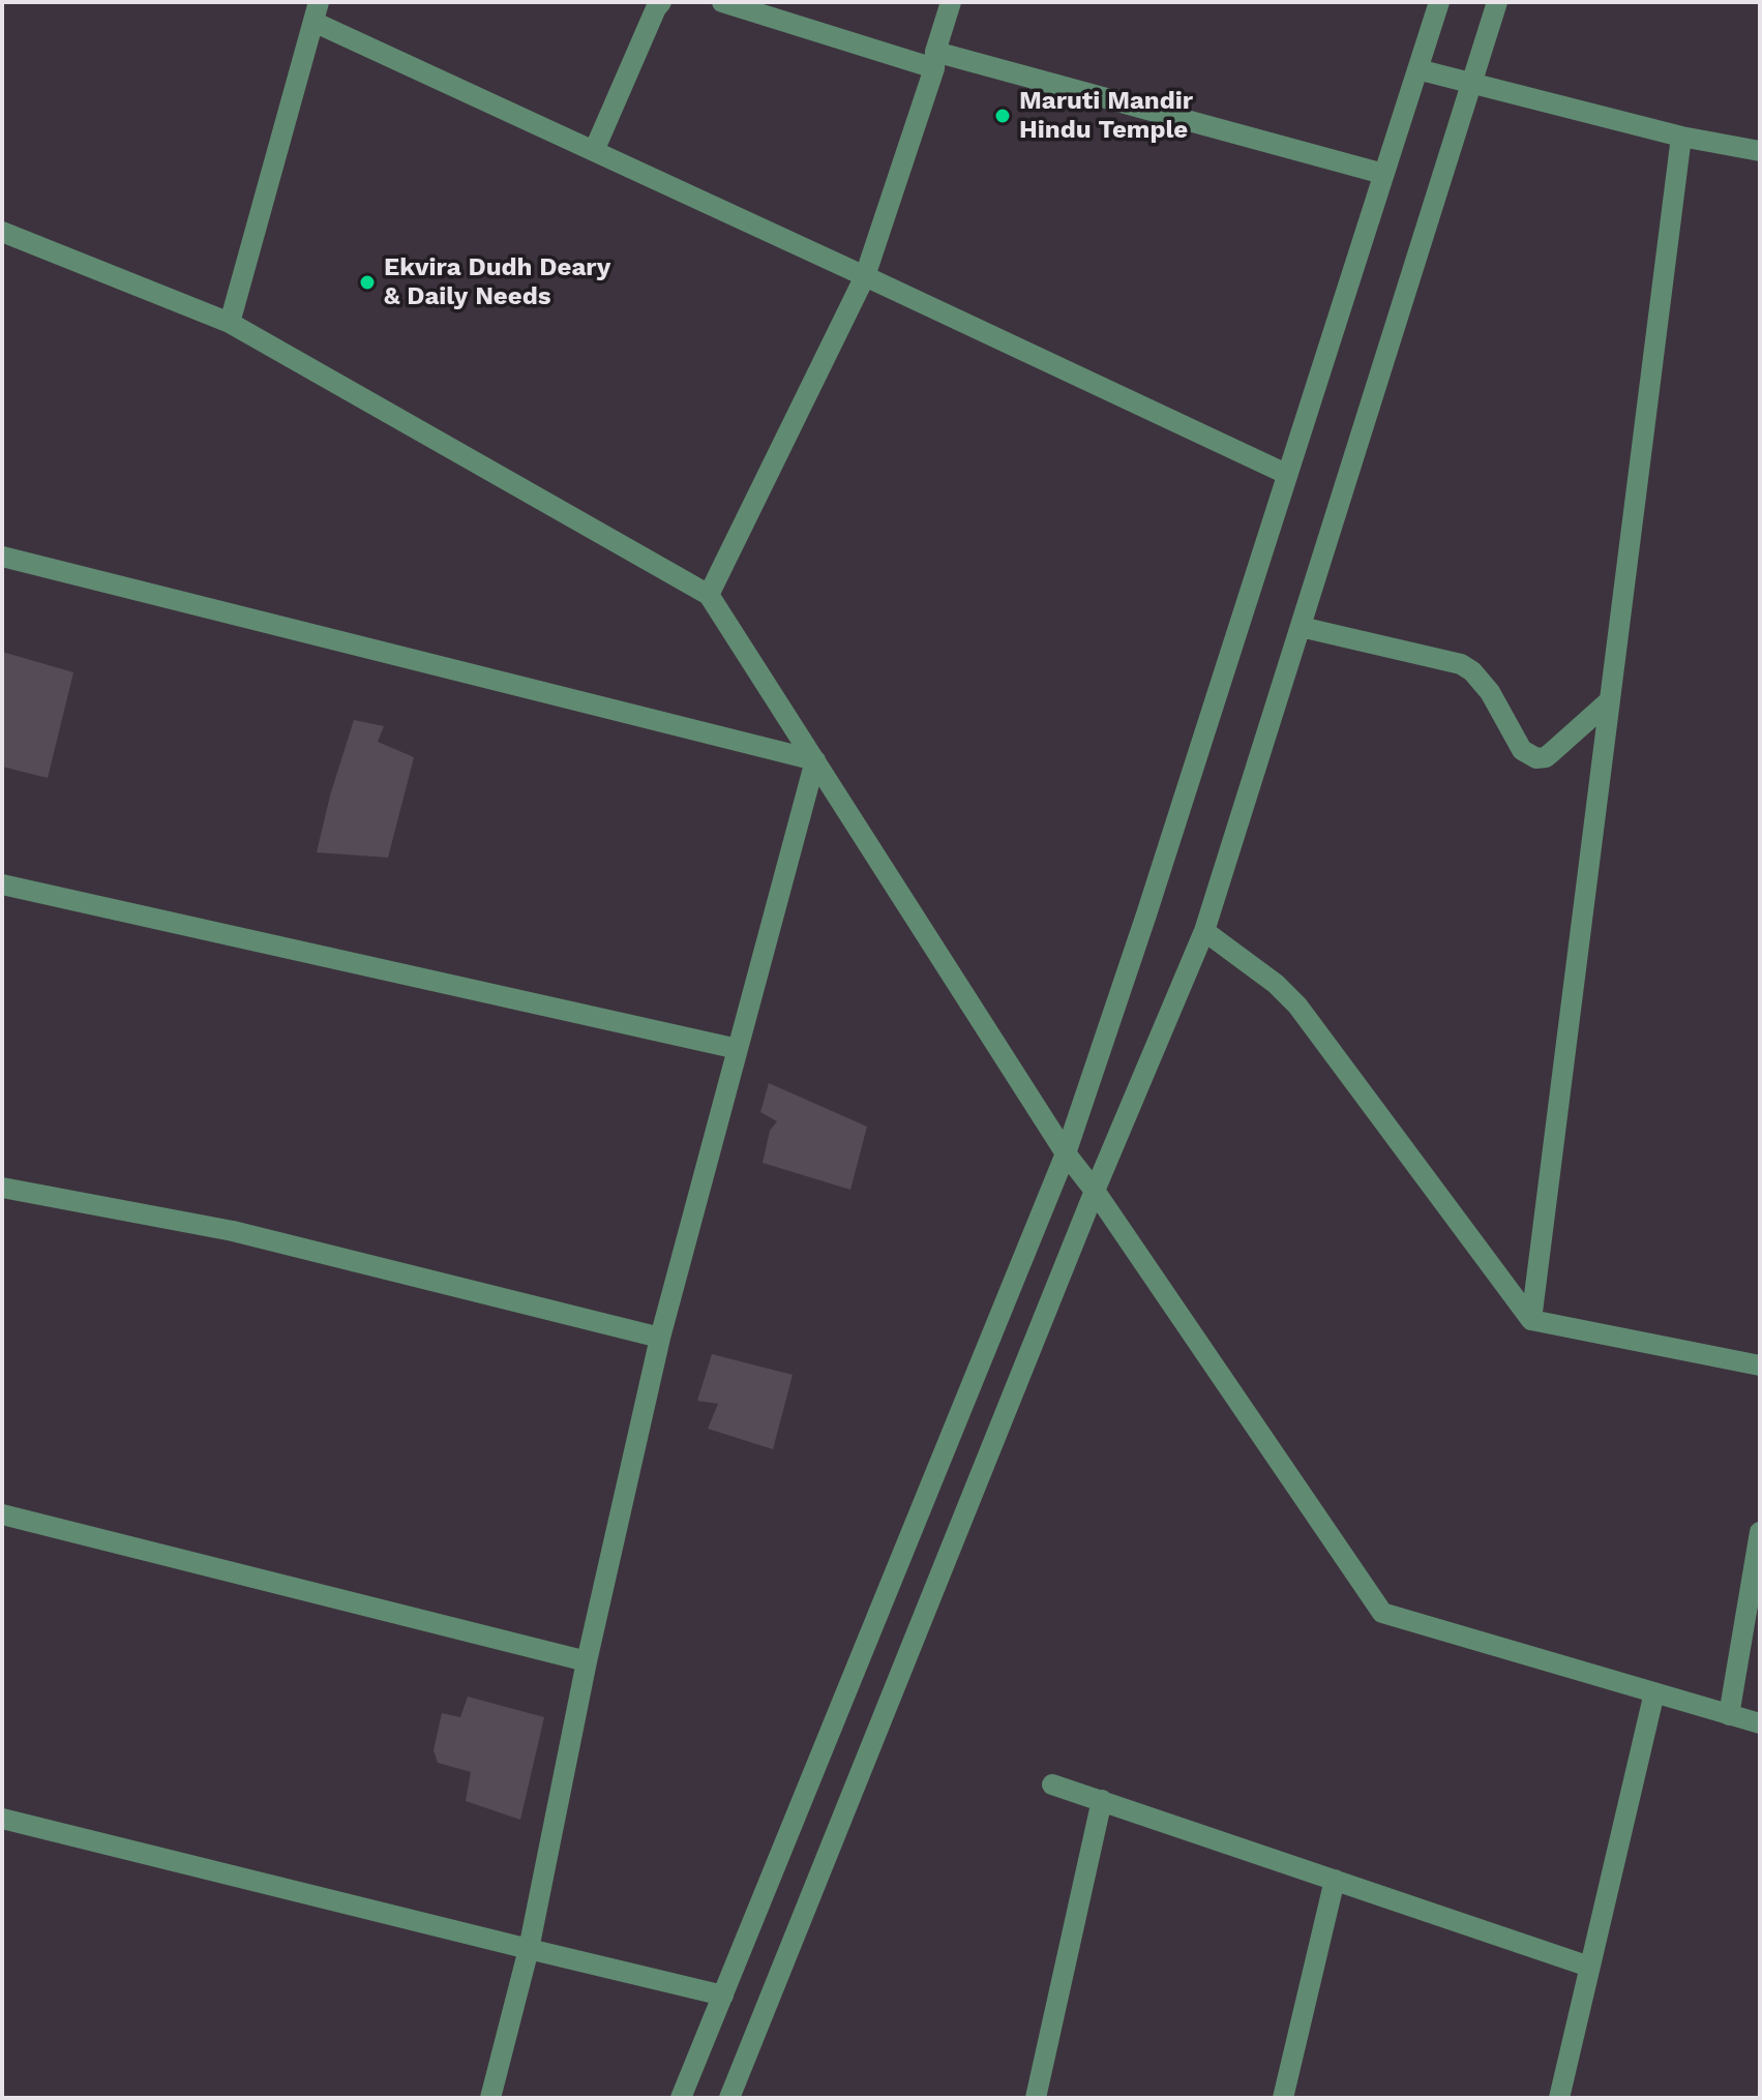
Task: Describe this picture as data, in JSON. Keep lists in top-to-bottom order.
{
  "places": ["Maruti Mandir Hindu Temple", "Ekvira Dudh Deary & Daily Needs"]
}
